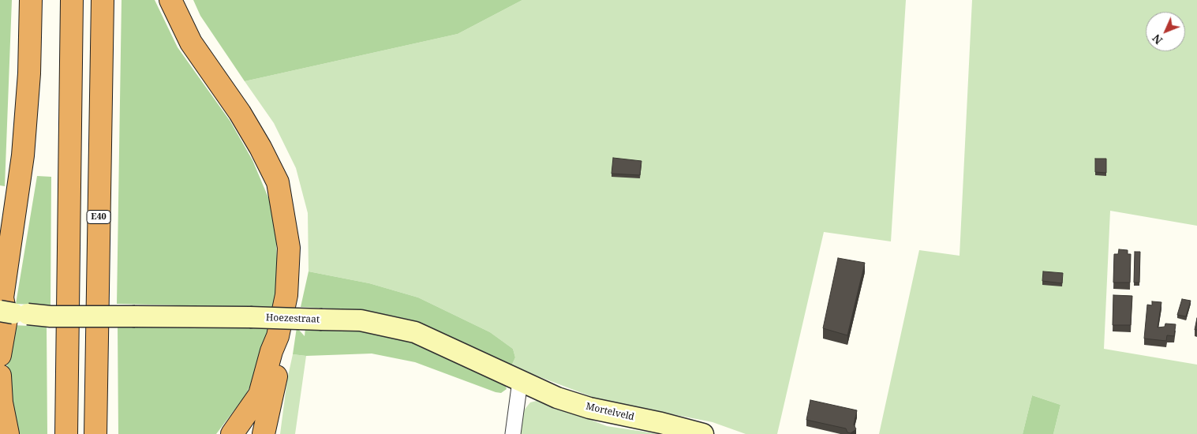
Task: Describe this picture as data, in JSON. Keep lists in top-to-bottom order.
{
  "streets": {
    "highway": ["E40"],
    "street": ["Hoezestraat", "Mortelveld"]
  },
  "crossings": [
    ["Hoezestraat", "Mortelveld"]
  ],
  "north": "bottom left"
}
